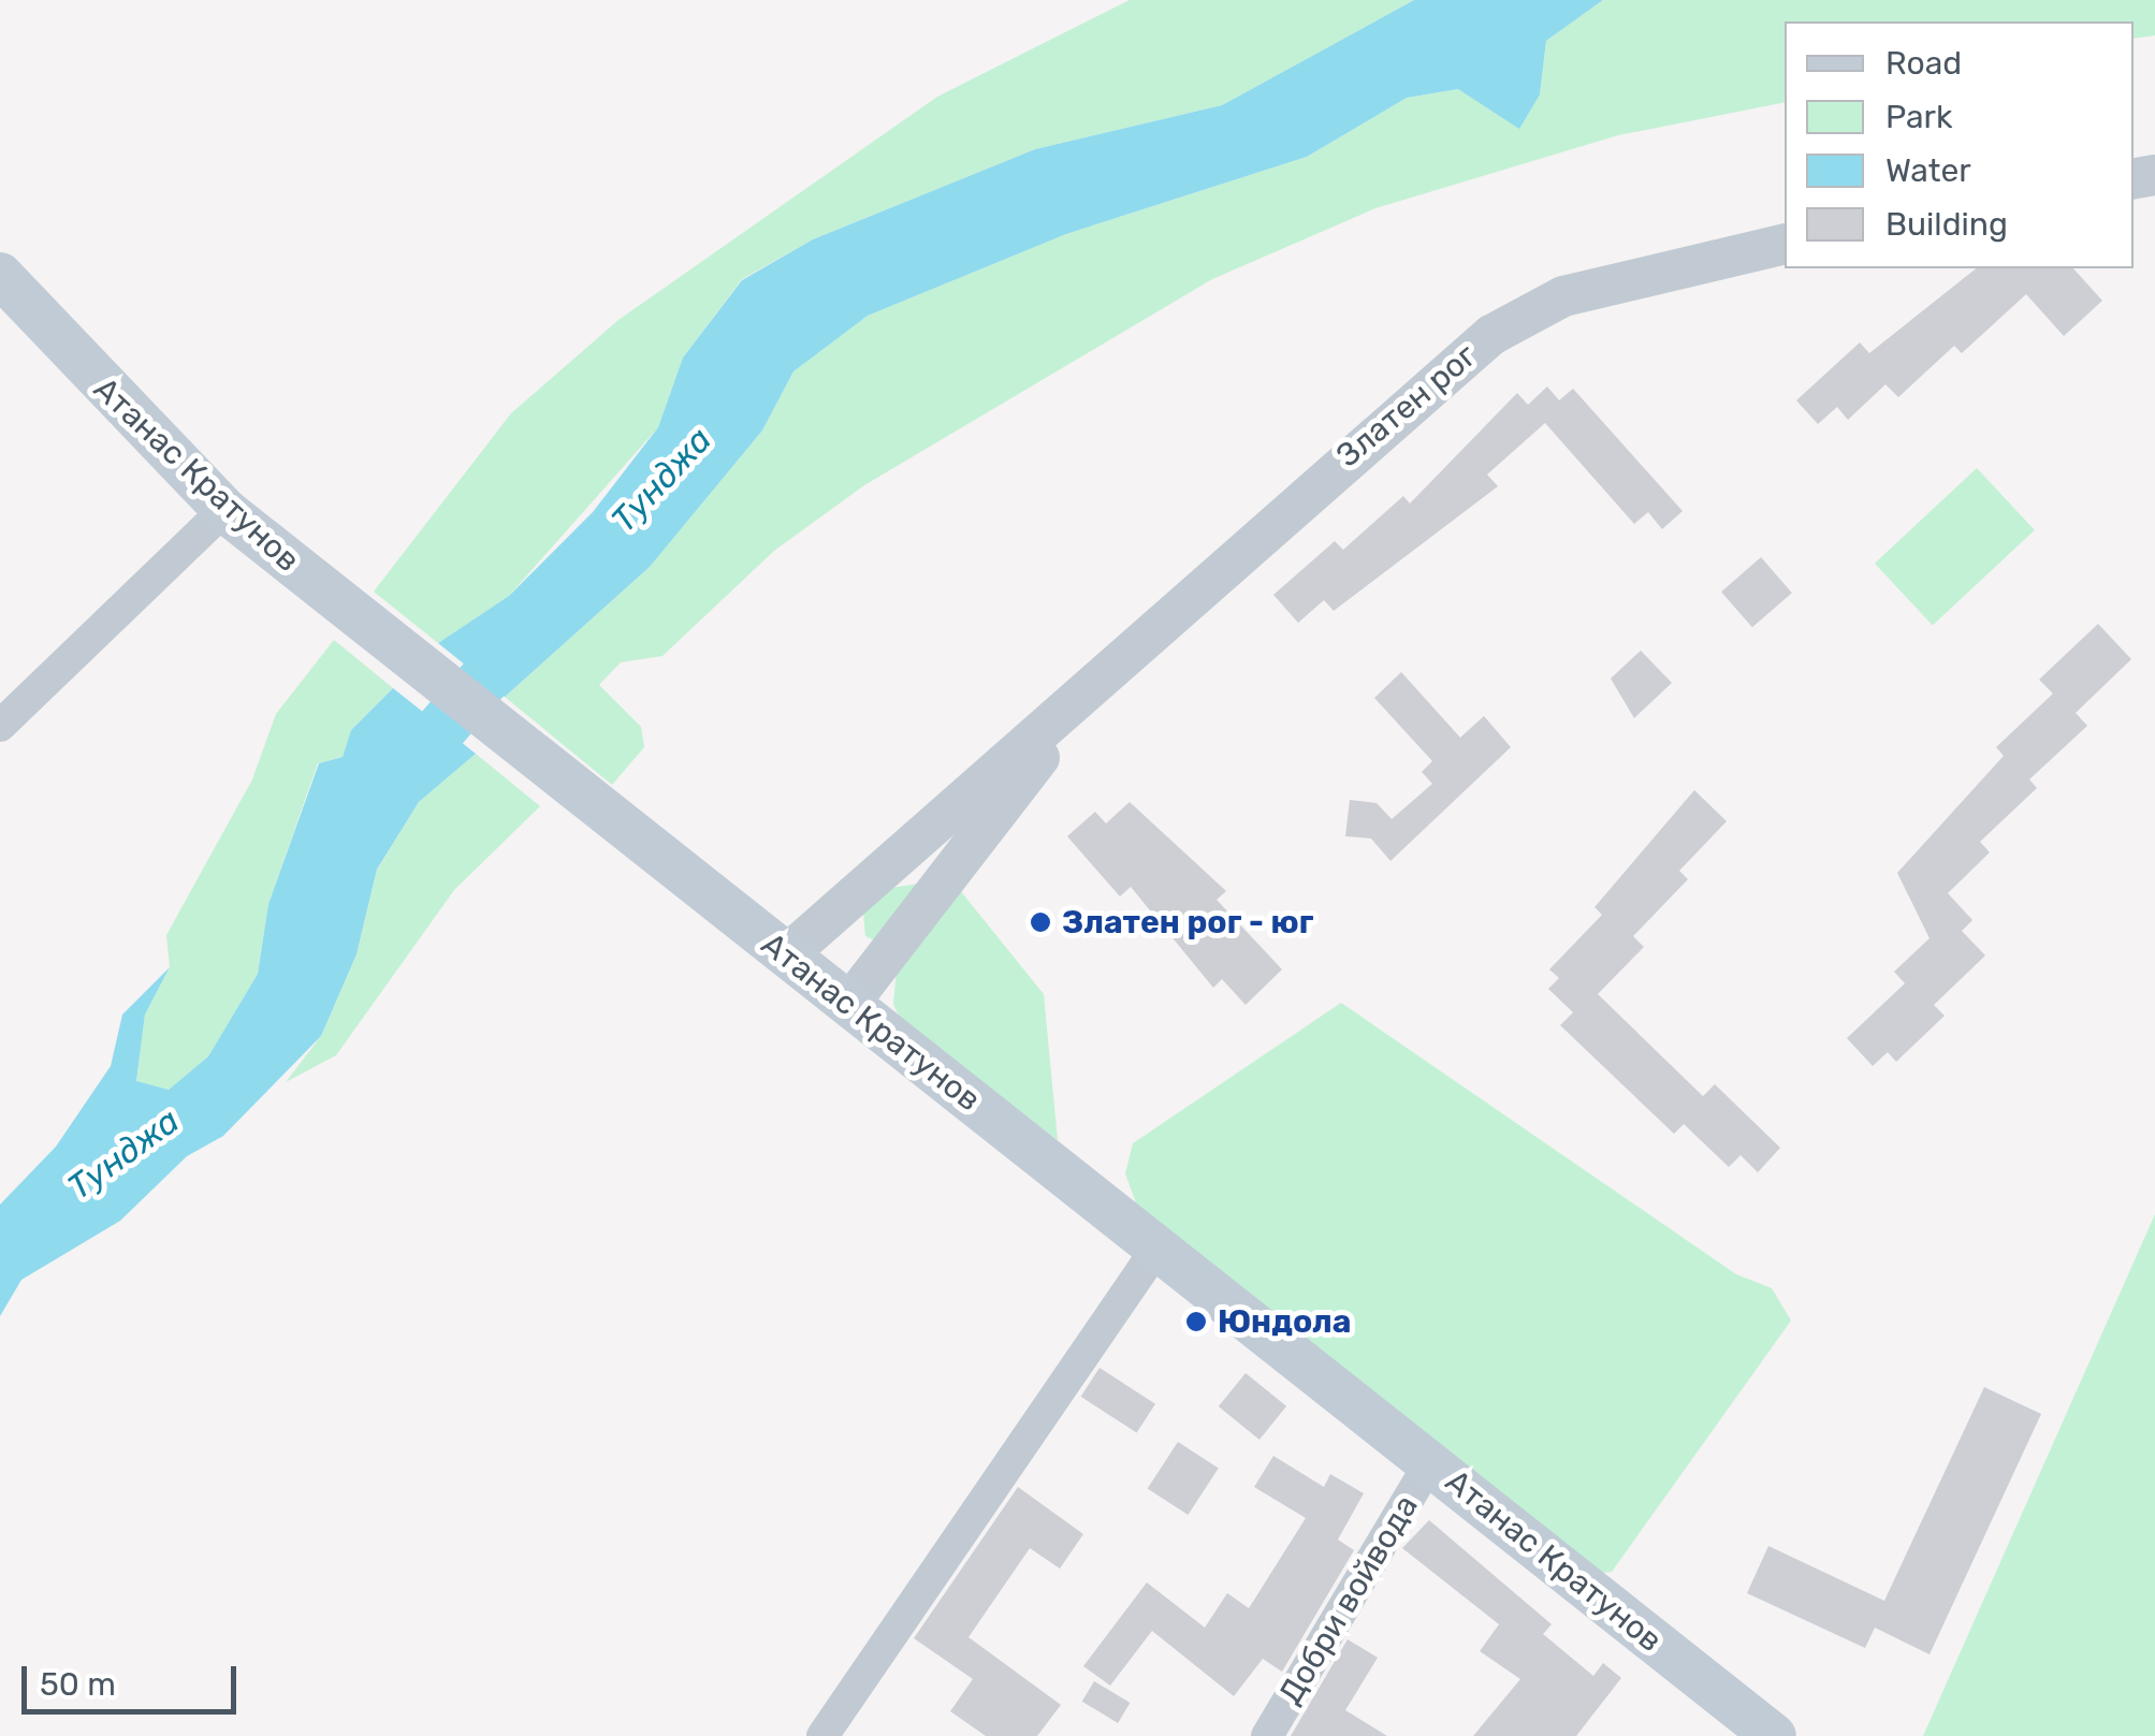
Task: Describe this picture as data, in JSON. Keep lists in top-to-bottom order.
{
  "streets": {
    "main road": ["Атанас Кратунов"],
    "street": ["Златен рог", "Добри войвода"]
  },
  "crossings": [
    ["Златен рог", "Атанас Кратунов"],
    ["Атанас Кратунов", "Добри войвода"]
  ],
  "water": ["Тунджа"],
  "places": ["Златен рог - юг", "Юндола"],
  "legend": [
    "Road",
    "Park",
    "Water",
    "Building"
  ],
  "scale_bar": "50 m"
}
